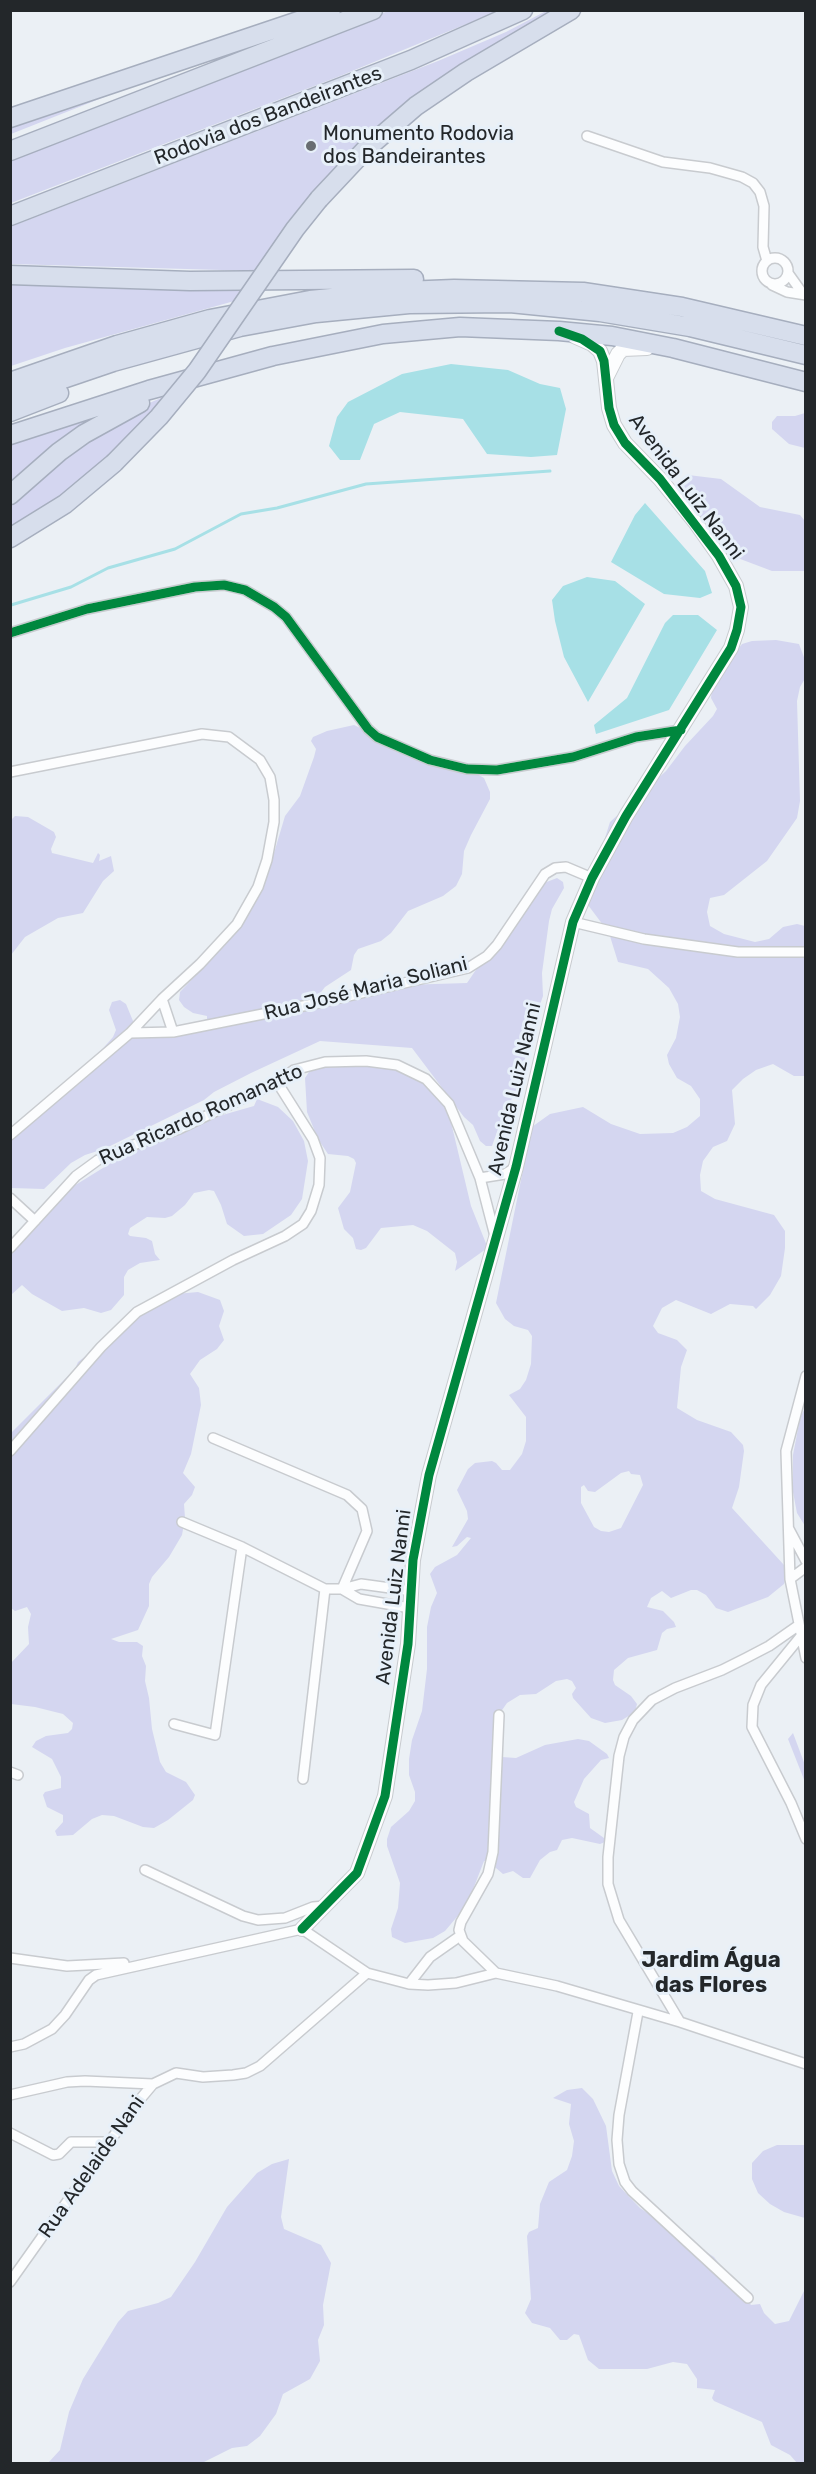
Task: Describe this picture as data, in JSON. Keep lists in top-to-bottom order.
{
  "streets": {
    "highway": ["Rodovia dos Bandeirantes"],
    "street": [
      "Avenida Luiz Nanni",
      "Rua José Maria Soliani",
      "Rua Ricardo Romanatto",
      "Rua Adelaide Nani"
    ]
  },
  "crossings": [
    ["Avenida Luiz Nanni", "Rua José Maria Soliani"],
    ["Avenida Luiz Nanni", "Rua Ricardo Romanatto"]
  ],
  "districts": ["Jardim Água das Flores"],
  "places": ["Monumento Rodovia dos Bandeirantes"]
}
